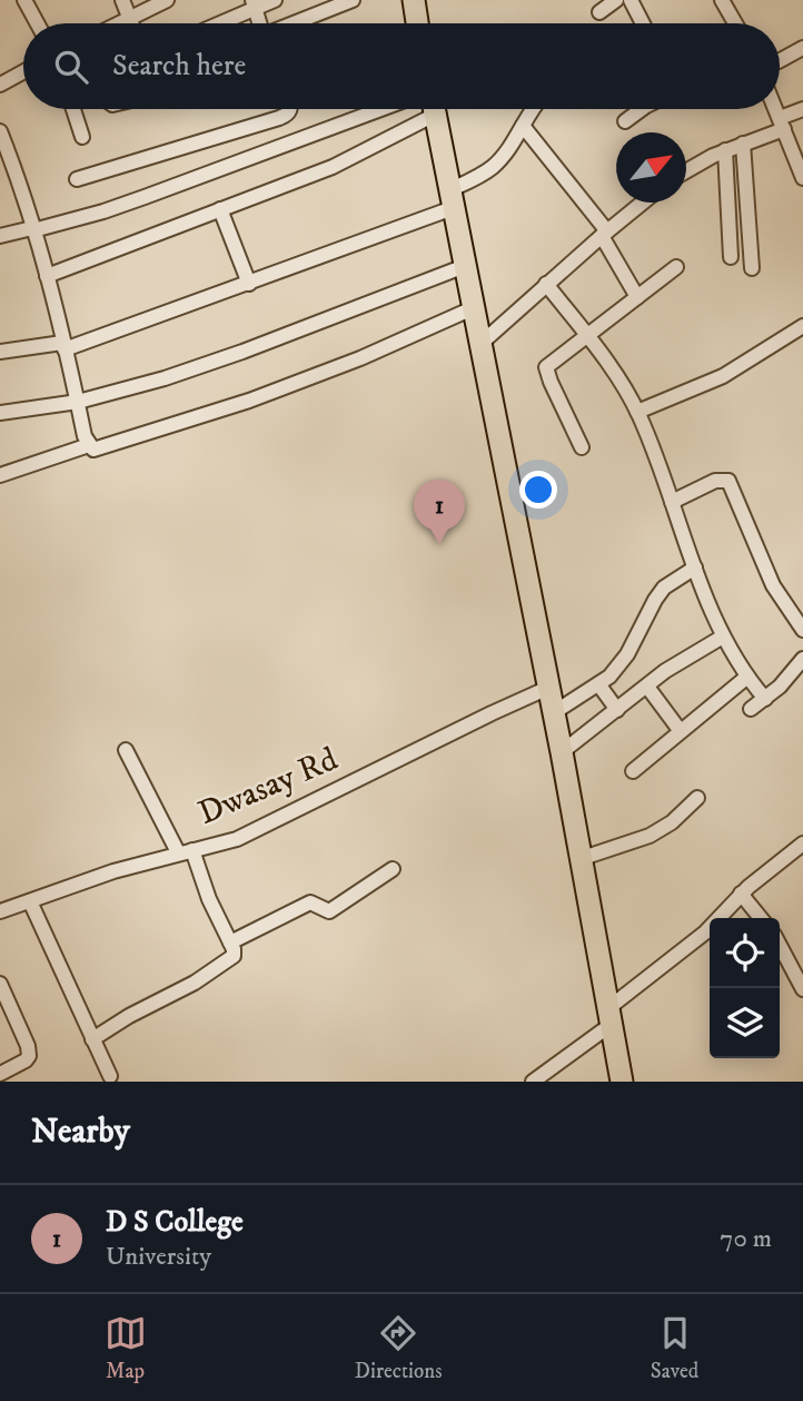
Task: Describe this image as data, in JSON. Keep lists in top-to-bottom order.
{
  "streets": {
    "street": ["Dwasay Rd"]
  },
  "north": "top right",
  "page": {
    "search": "Search here",
    "pins": "1",
    "heading": "Nearby",
    "list": [
      {
        "mark": "1",
        "name": "D S College",
        "note": "University",
        "value": "70 m"
      }
    ],
    "nav": ["Map", "Directions", "Saved"]
  }
}
